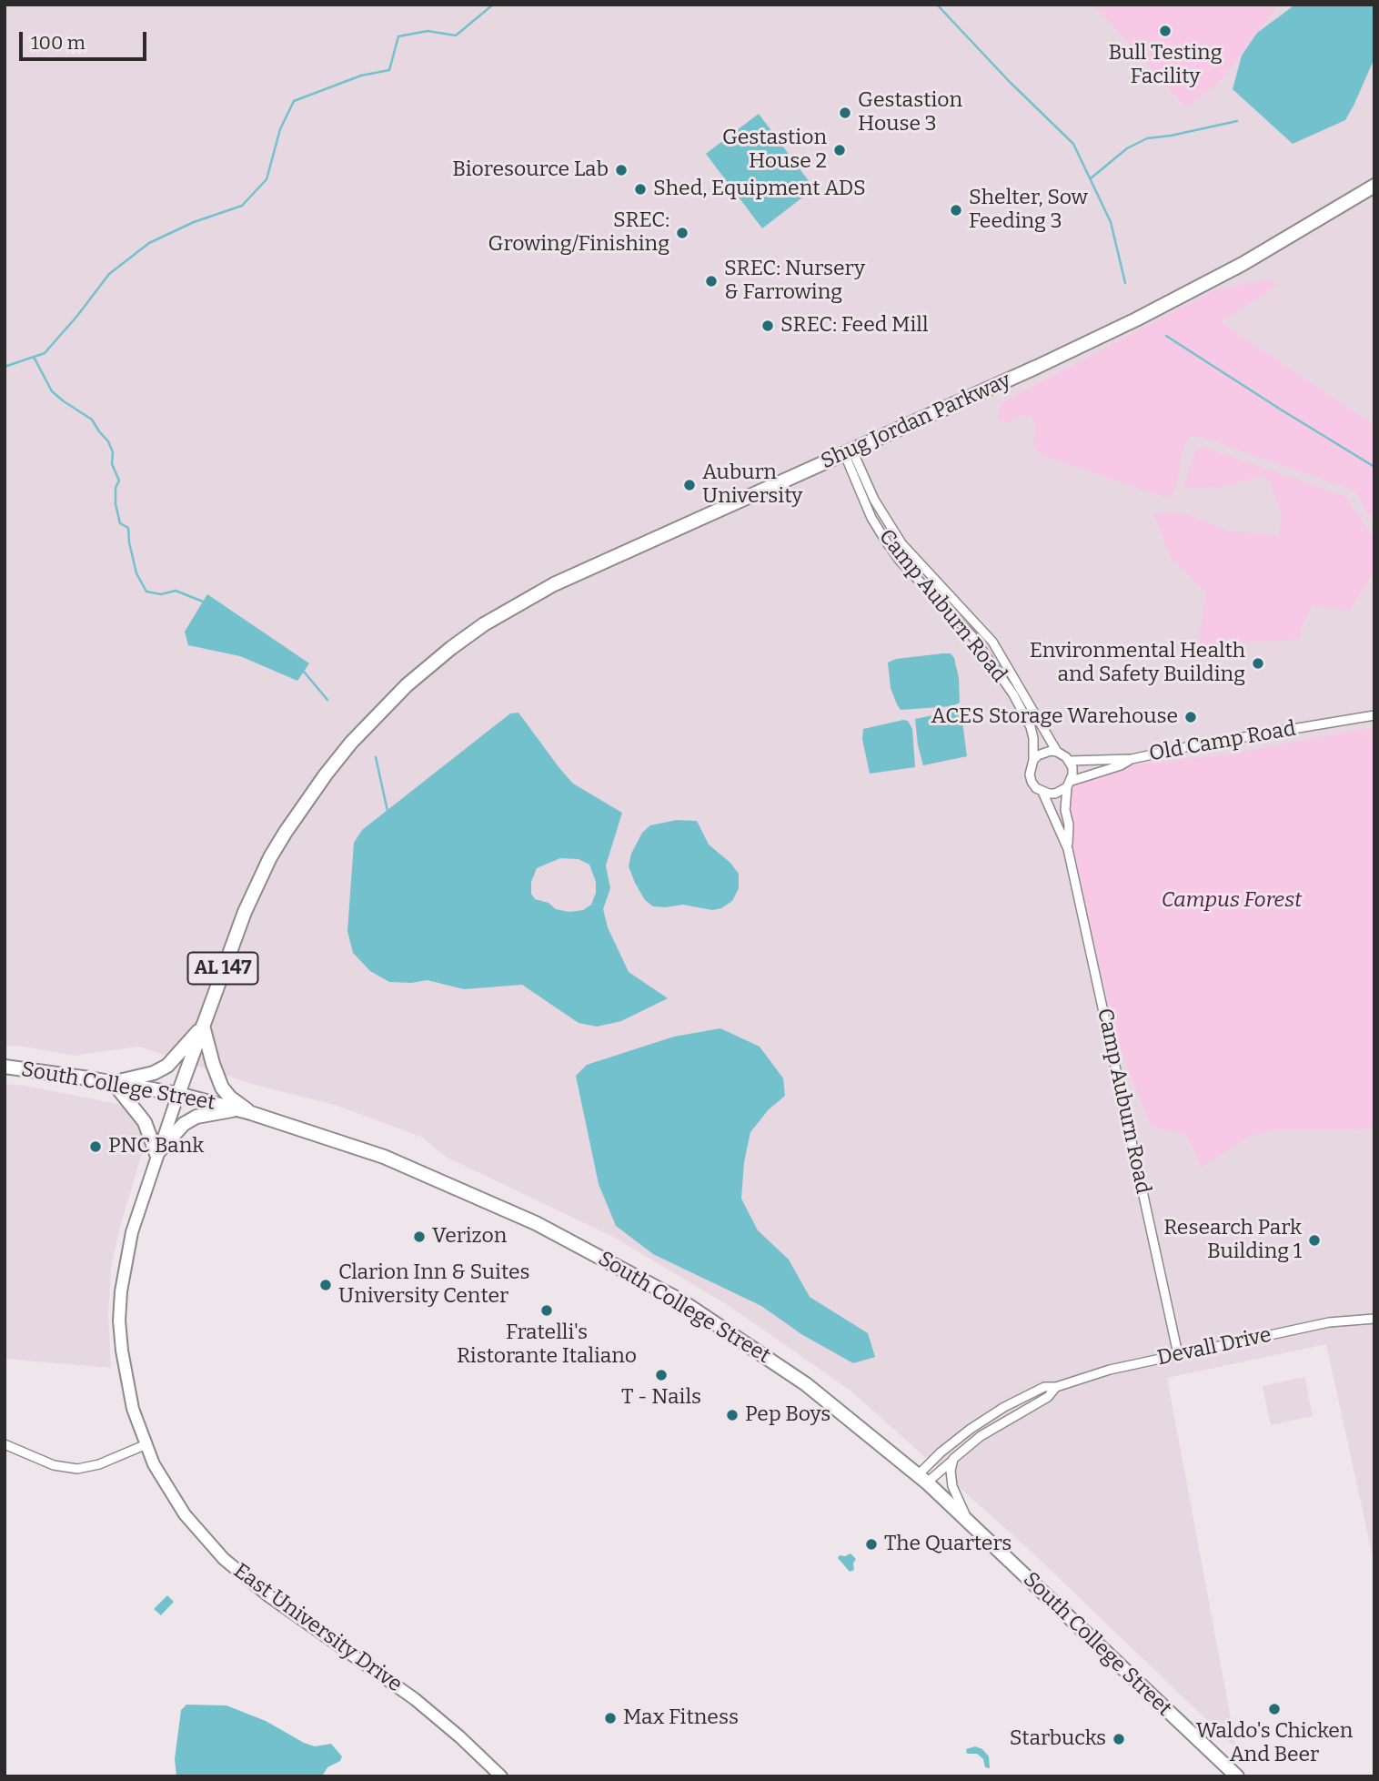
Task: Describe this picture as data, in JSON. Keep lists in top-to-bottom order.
{
  "streets": {
    "main road": [
      "Shug Jordan Parkway",
      "AL 147",
      "South College Street",
      "East University Drive"
    ],
    "street": ["Camp Auburn Road", "Old Camp Road", "Devall Drive"]
  },
  "crossings": [
    ["Shug Jordan Parkway", "Camp Auburn Road"],
    ["Shug Jordan Parkway", "South College Street"],
    ["Shug Jordan Parkway", "East University Drive"],
    ["Camp Auburn Road", "Old Camp Road"],
    ["Camp Auburn Road", "Devall Drive"],
    ["South College Street", "Devall Drive"],
    ["South College Street", "East University Drive"]
  ],
  "parks": ["Campus Forest"],
  "places": [
    "Bull Testing Facility",
    "Gestastion House 3",
    "Gestastion House 2",
    "Bioresource Lab",
    "Shed, Equipment ADS",
    "Shelter, Sow Feeding 3",
    "SREC: Growing/Finishing",
    "SREC: Nursery & Farrowing",
    "SREC: Feed Mill",
    "Auburn University",
    "Environmental Health and Safety Building",
    "ACES Storage Warehouse",
    "PNC Bank",
    "Verizon",
    "Research Park Building 1",
    "Clarion Inn & Suites University Center",
    "Fratelli's Ristorante Italiano",
    "T - Nails",
    "Pep Boys",
    "The Quarters",
    "Waldo's Chicken And Beer",
    "Max Fitness",
    "Starbucks"
  ],
  "scale_bar": "100 m"
}
